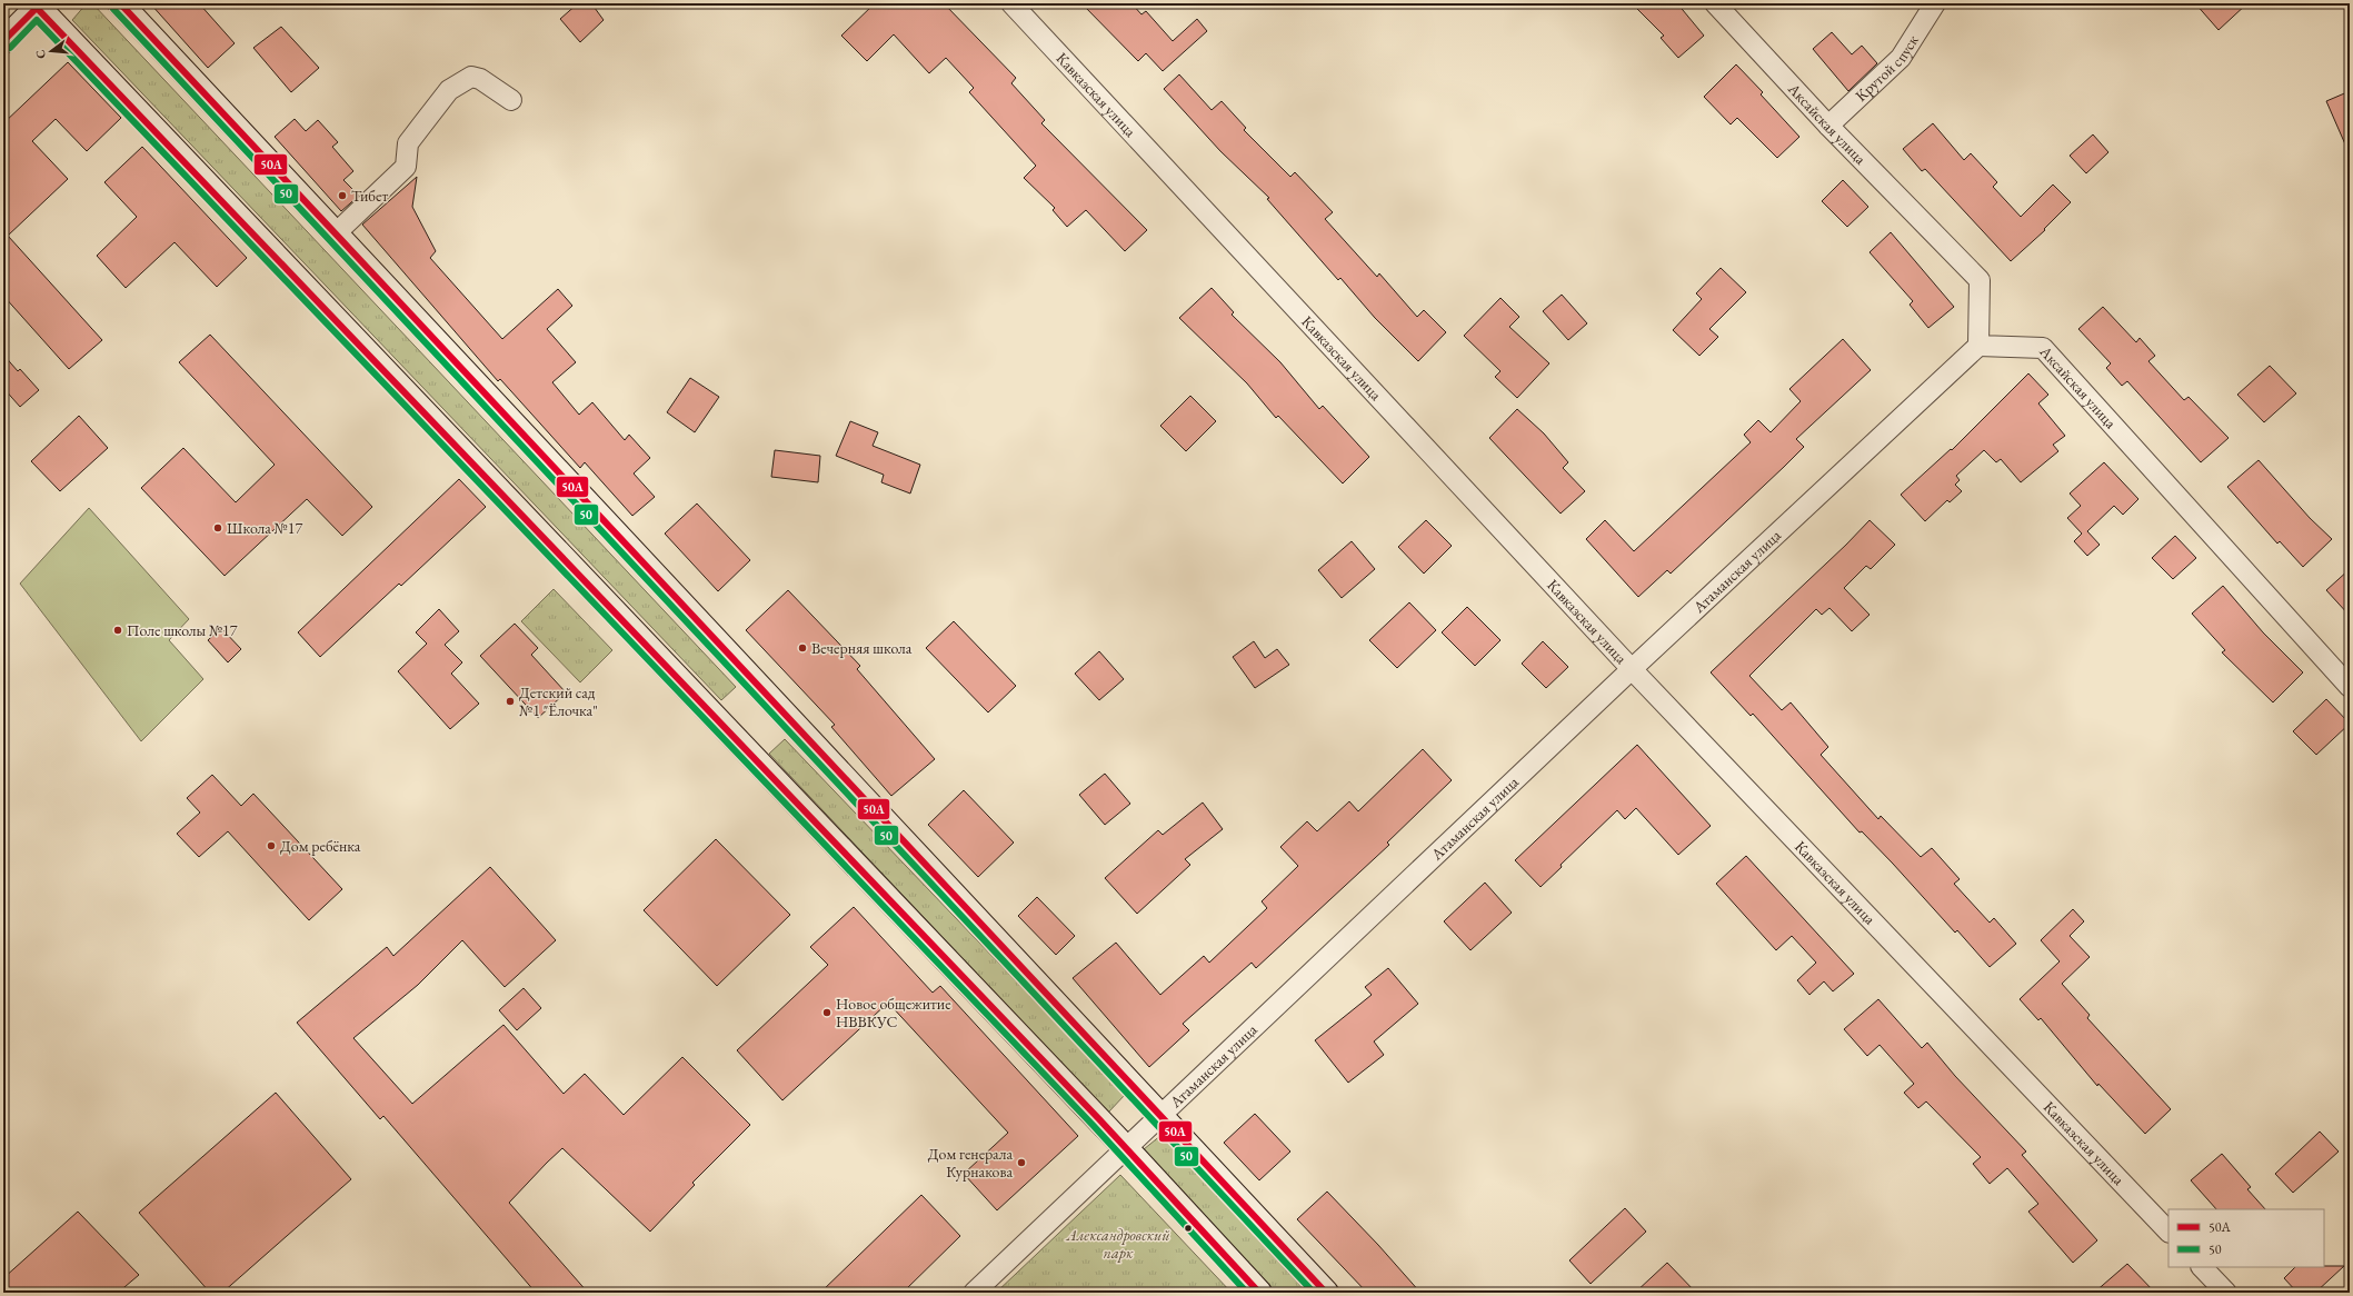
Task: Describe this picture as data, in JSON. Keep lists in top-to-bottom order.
{
  "streets": {
    "street": [
      "Крутой спуск",
      "Кавказская улица",
      "Аксайская улица",
      "Атаманская улица"
    ]
  },
  "crossings": [
    ["Крутой спуск", "Аксайская улица"],
    ["Кавказская улица", "Атаманская улица"],
    ["Аксайская улица", "Атаманская улица"]
  ],
  "parks": ["Александровский парк"],
  "places": [
    "Тибет",
    "Школа №17",
    "Поле школы №17",
    "Вечерняя школа",
    "Детский сад №1 \"Ёлочка\"",
    "Дом ребёнка",
    "Новое общежитие НВВКУС",
    "Дом генерала Курнакова"
  ],
  "lines": ["transit line 50А", "transit line 50"],
  "legend": ["50А", "50"],
  "north": "left"
}
